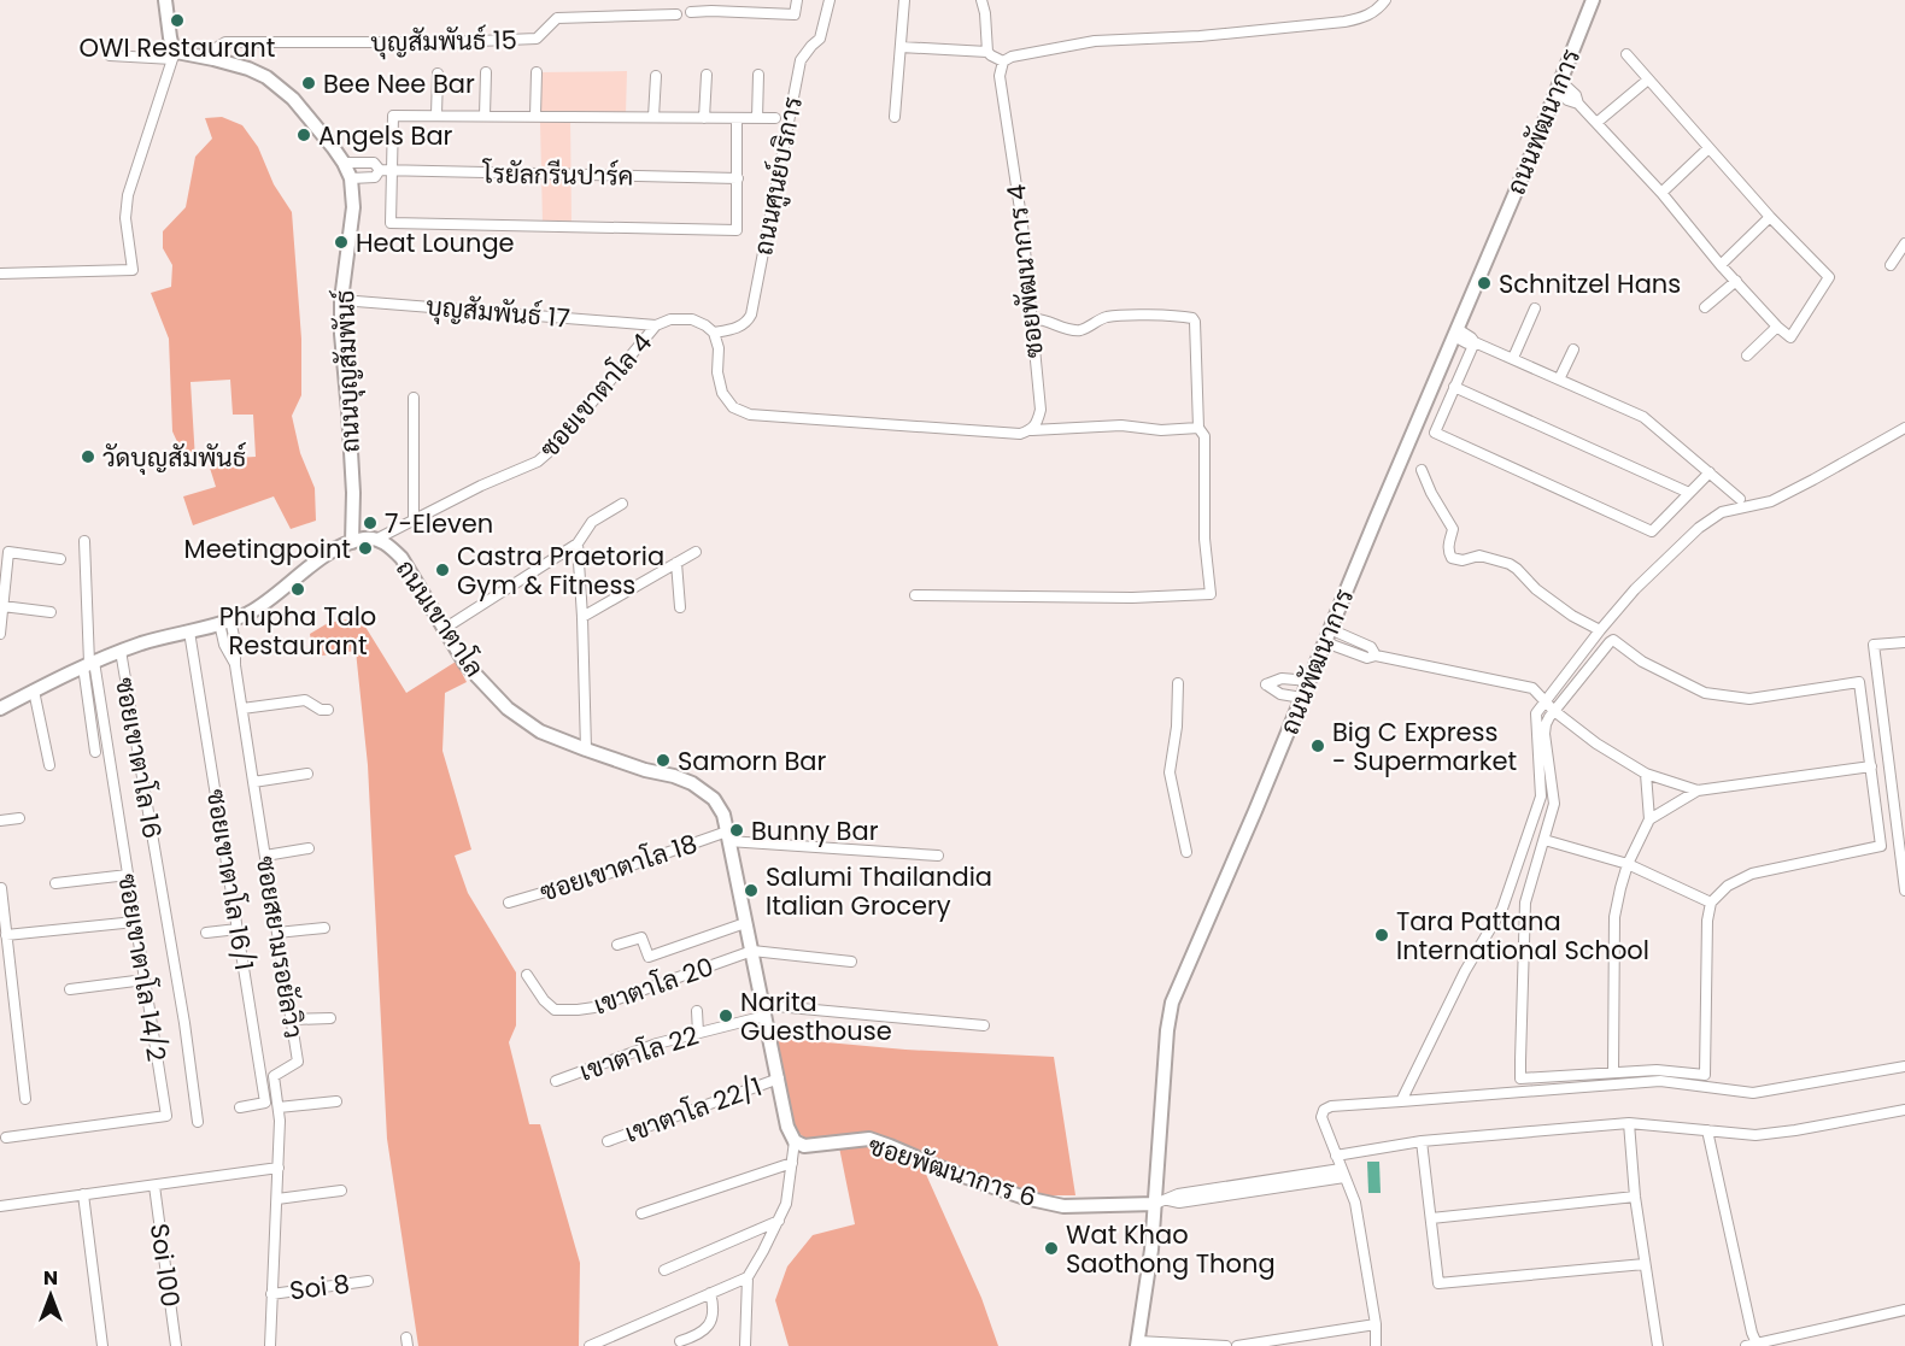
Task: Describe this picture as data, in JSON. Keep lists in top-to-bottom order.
{
  "streets": {
    "street": [
      "บุญสัมพันธ์ 15",
      "ถนนพัฒนาการ",
      "โรยัลกรีนปาร์ค",
      "ถนนศูนย์บริการ",
      "ซอยพัฒนาการ 4",
      "บุญสัมพันธ์ 17",
      "ถนนบุญสัมพันธ์",
      "ซอยเขาตาโล 4",
      "ถนนเขาตาโล",
      "ซอยเขาตาโล 16",
      "ซอยเขาตาโล 18",
      "ซอยเขาตาโล 16/1",
      "ซอยสยามรอยัลวิว",
      "ซอยเขาตาโล 14/2",
      "เขาตาโล 20",
      "เขาตาโล 22",
      "เขาตาโล 22/1",
      "ซอยพัฒนาการ 6",
      "Soi 100",
      "Soi 8"
    ]
  },
  "crossings": [
    ["บุญสัมพันธ์ 15", "ถนนบุญสัมพันธ์"],
    ["ถนนพัฒนาการ", "ซอยพัฒนาการ 6"],
    ["โรยัลกรีนปาร์ค", "ถนนบุญสัมพันธ์"],
    ["บุญสัมพันธ์ 17", "ถนนบุญสัมพันธ์"],
    ["บุญสัมพันธ์ 17", "ซอยเขาตาโล 4"],
    ["ถนนบุญสัมพันธ์", "ถนนเขาตาโล"],
    ["ซอยเขาตาโล 4", "ถนนเขาตาโล"],
    ["ถนนเขาตาโล", "ซอยเขาตาโล 16"],
    ["ถนนเขาตาโล", "ซอยเขาตาโล 18"],
    ["ถนนเขาตาโล", "ซอยเขาตาโล 16/1"],
    ["ถนนเขาตาโล", "ซอยสยามรอยัลวิว"],
    ["ถนนเขาตาโล", "ซอยเขาตาโล 14/2"],
    ["ถนนเขาตาโล", "เขาตาโล 20"],
    ["ถนนเขาตาโล", "เขาตาโล 22"],
    ["ถนนเขาตาโล", "เขาตาโล 22/1"],
    ["ถนนเขาตาโล", "ซอยพัฒนาการ 6"],
    ["ซอยสยามรอยัลวิว", "Soi 8"]
  ],
  "places": [
    "OWI Restaurant",
    "Bee Nee Bar",
    "Angels Bar",
    "Heat Lounge",
    "Schnitzel Hans",
    "วัดบุญสัมพันธ์",
    "7-Eleven",
    "Meetingpoint",
    "Castra Praetoria Gym & Fitness",
    "Phupha Talo Restaurant",
    "Big C Express - Supermarket",
    "Samorn Bar",
    "Bunny Bar",
    "Salumi Thailandia Italian Grocery",
    "Tara Pattana International School",
    "Narita Guesthouse",
    "Wat Khao Saothong Thong"
  ],
  "north": "top"
}
